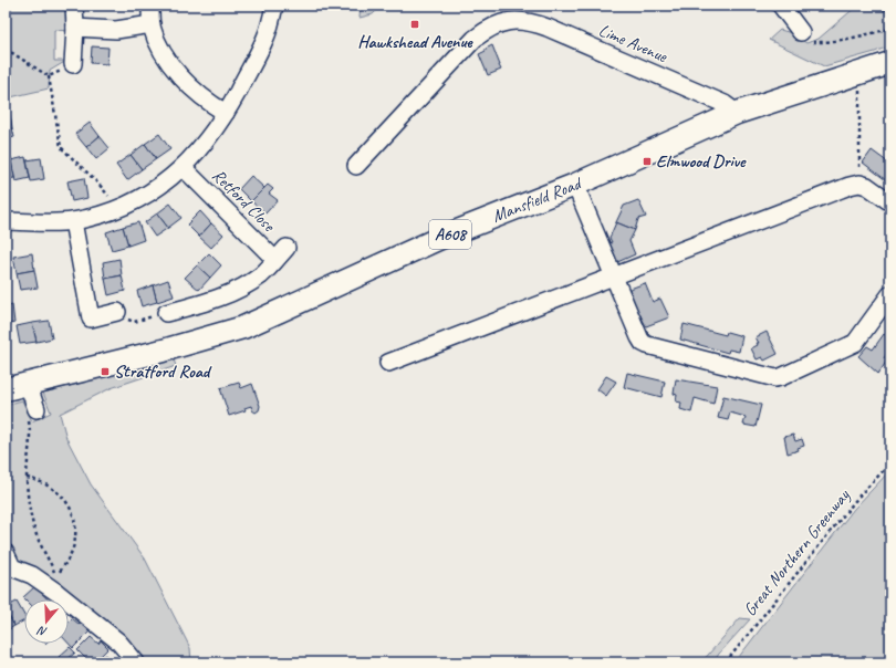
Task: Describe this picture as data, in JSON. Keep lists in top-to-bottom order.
{
  "streets": {
    "main road": ["Mansfield Road", "A608"],
    "street": ["Lime Avenue", "Retford Close"],
    "path": ["Great Northern Greenway"]
  },
  "crossings": [
    ["Lime Avenue", "Mansfield Road"]
  ],
  "places": {
    "transit": ["Hawkshead Avenue", "Elmwood Drive", "Stratford Road"]
  },
  "north": "bottom"
}
